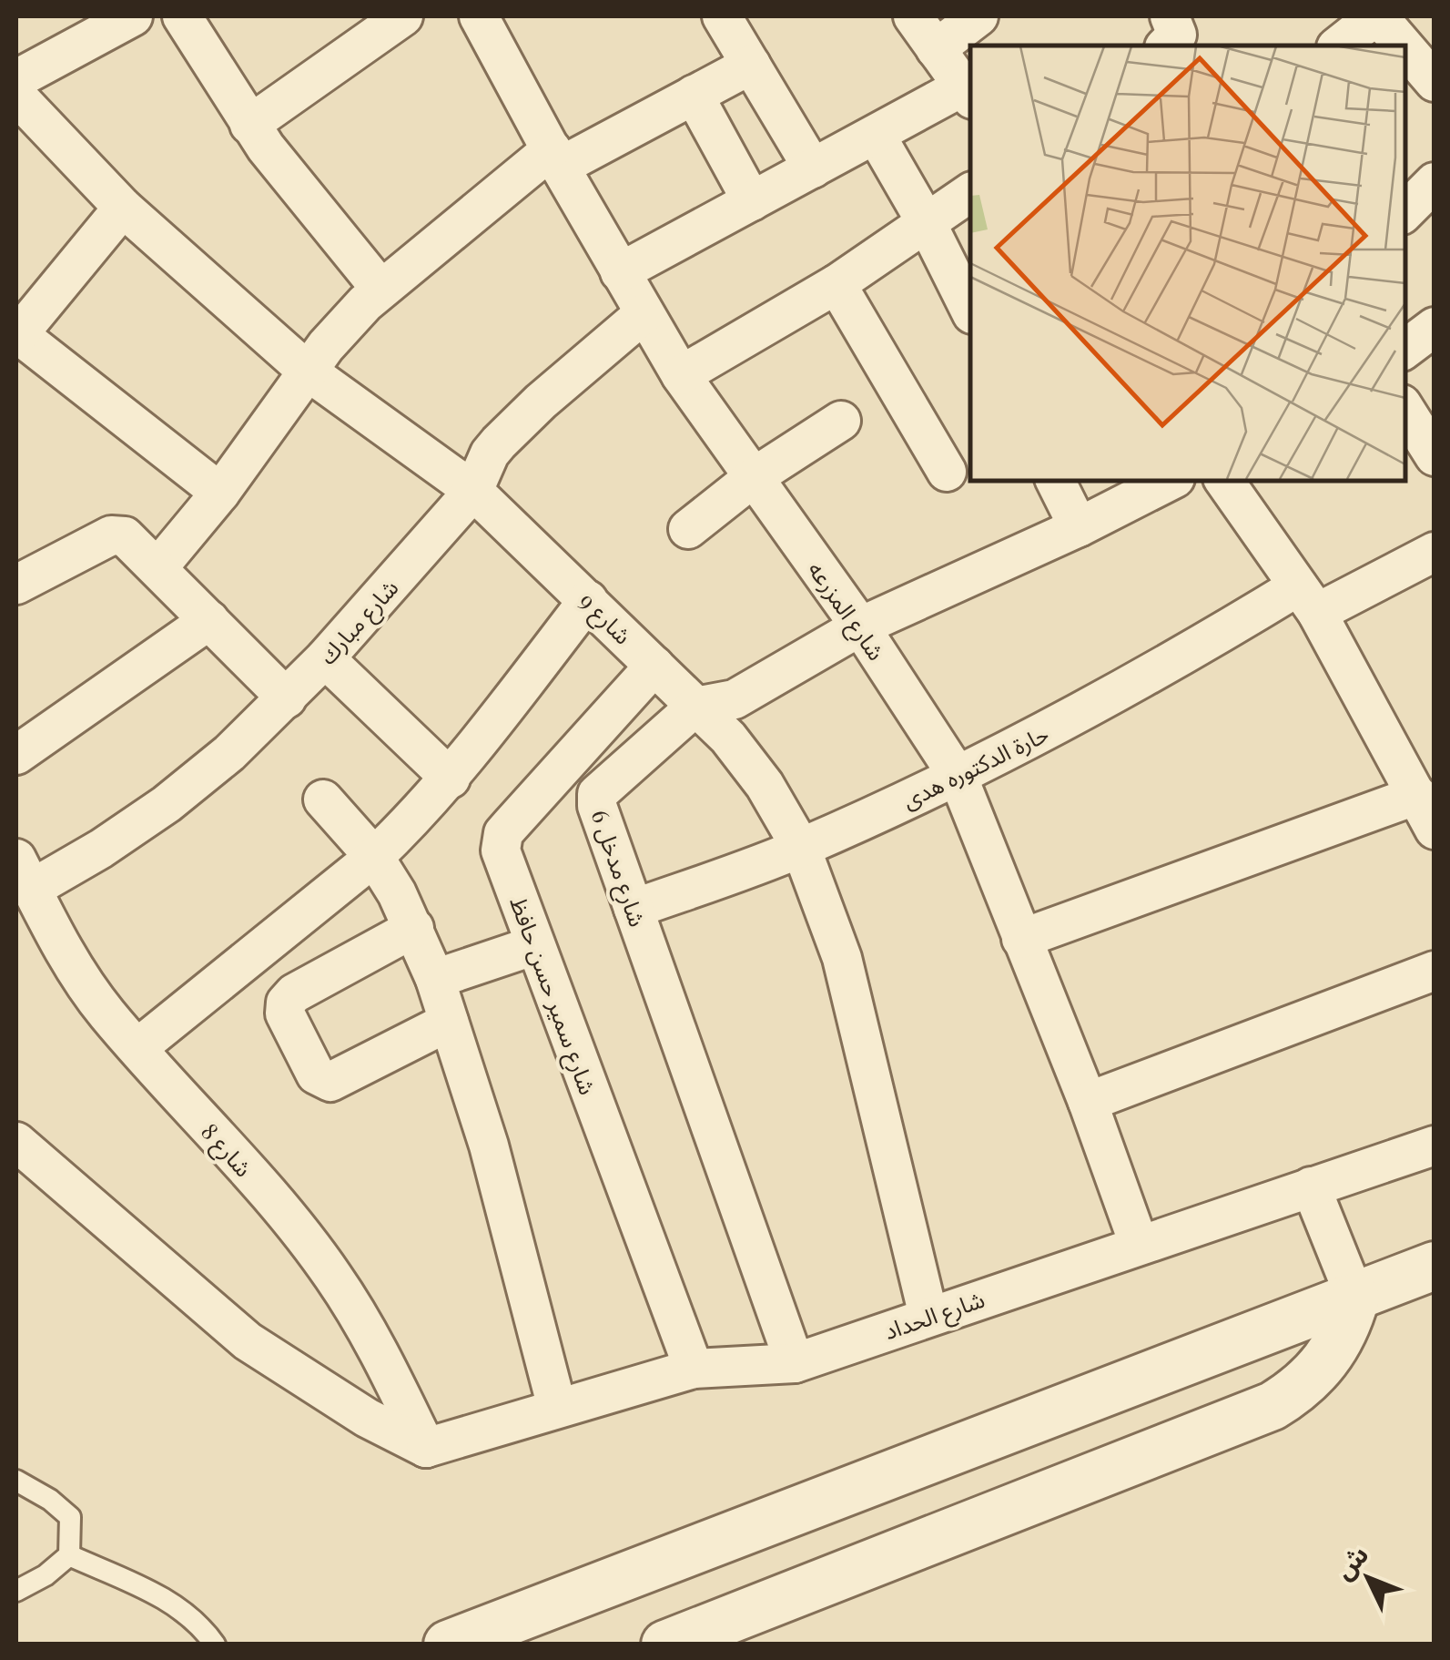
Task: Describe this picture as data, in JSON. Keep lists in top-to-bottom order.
{
  "streets": {
    "street": [
      "شارع المزرعه",
      "شارع 9",
      "شارع مبارك",
      "حارة الدكتوره هدى",
      "شارع مدخل 6",
      "شارع سمير حسن حافظ",
      "شارع 8",
      "شارع الحداد"
    ]
  },
  "crossings": [
    ["شارع المزرعه", "شارع مبارك"],
    ["شارع المزرعه", "حارة الدكتوره هدى"],
    ["شارع المزرعه", "شارع مدخل 6"],
    ["شارع المزرعه", "شارع الحداد"],
    ["شارع 9", "شارع مبارك"],
    ["شارع 9", "حارة الدكتوره هدى"],
    ["شارع 9", "شارع مدخل 6"],
    ["شارع 9", "شارع سمير حسن حافظ"],
    ["شارع 9", "شارع الحداد"],
    ["شارع مبارك", "شارع 8"],
    ["حارة الدكتوره هدى", "شارع مدخل 6"],
    ["شارع مدخل 6", "شارع الحداد"],
    ["شارع سمير حسن حافظ", "شارع الحداد"],
    ["شارع 8", "شارع الحداد"]
  ],
  "north": "top left"
}
